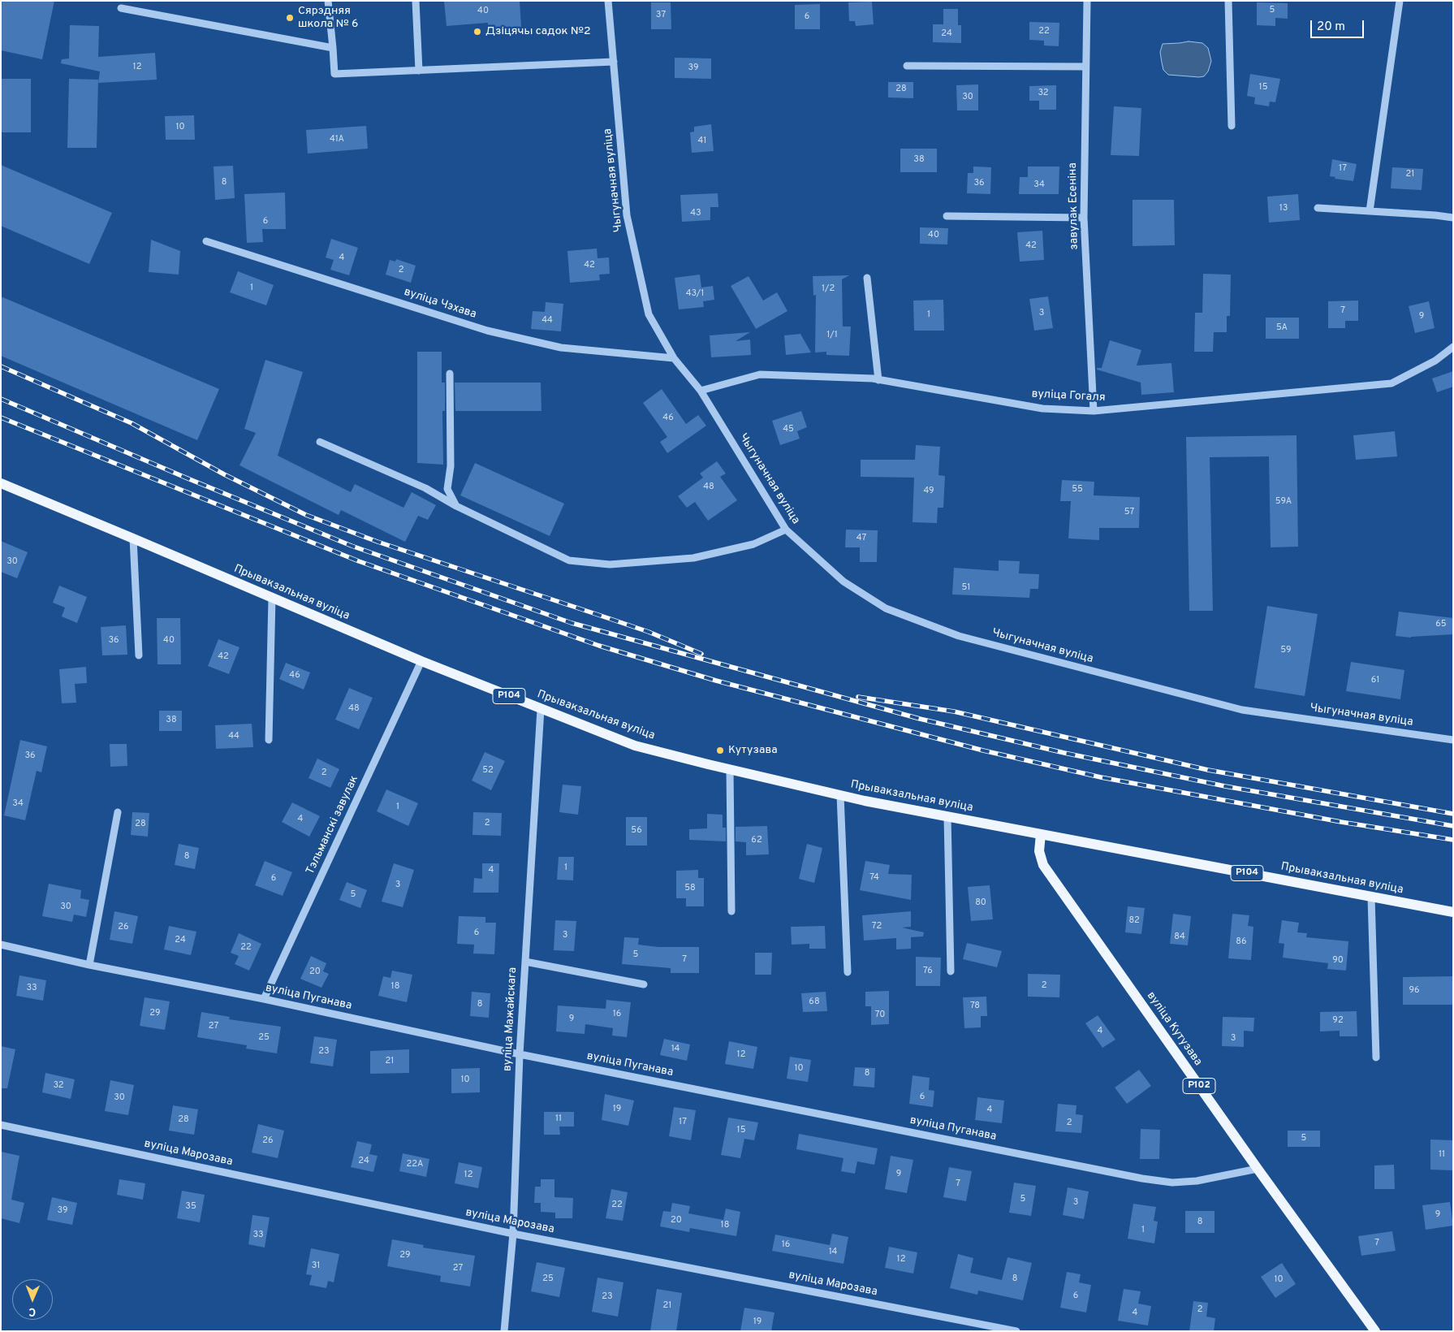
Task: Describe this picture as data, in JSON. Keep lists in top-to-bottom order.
{
  "streets": {
    "main road": [
      "Прывакзальная вуліца",
      "Р104",
      "вуліца Кутузава",
      "Р102"
    ],
    "street": [
      "Чыгуначная вуліца",
      "завулак Есеніна",
      "вуліца Чэхава",
      "вуліца Гогаля",
      "Тэльманскі завулак",
      "вуліца Пуганава",
      "вуліца Мажайскага",
      "вуліца Марозава"
    ]
  },
  "crossings": [
    ["Чыгуначная вуліца", "вуліца Чэхава"],
    ["Чыгуначная вуліца", "вуліца Гогаля"],
    ["завулак Есеніна", "вуліца Гогаля"],
    ["Прывакзальная вуліца", "Тэльманскі завулак"],
    ["Прывакзальная вуліца", "вуліца Мажайскага"],
    ["Прывакзальная вуліца", "вуліца Кутузава"],
    ["Тэльманскі завулак", "вуліца Пуганава"],
    ["вуліца Пуганава", "вуліца Мажайскага"],
    ["вуліца Пуганава", "вуліца Кутузава"],
    ["вуліца Мажайскага", "вуліца Марозава"]
  ],
  "places": ["Сярэдняя школа № 6", "Дзіцячы садок №2", "Кутузава"],
  "house_numbers": [
    "5",
    "40",
    "37",
    "6",
    "22",
    "24",
    "12",
    "39",
    "15",
    "28",
    "32",
    "30",
    "10",
    "41А",
    "41",
    "38",
    "17",
    "21",
    "8",
    "36",
    "34",
    "13",
    "43",
    "6",
    "40",
    "42",
    "4",
    "42",
    "2",
    "1",
    "1/2",
    "43/1",
    "7",
    "3",
    "1",
    "9",
    "44",
    "5А",
    "1/1",
    "46",
    "45",
    "48",
    "55",
    "49",
    "59А",
    "57",
    "47",
    "30",
    "51",
    "65",
    "36",
    "40",
    "59",
    "42",
    "46",
    "61",
    "48",
    "38",
    "44",
    "36",
    "52",
    "2",
    "34",
    "1",
    "4",
    "2",
    "28",
    "56",
    "62",
    "8",
    "1",
    "4",
    "74",
    "6",
    "3",
    "58",
    "5",
    "80",
    "30",
    "82",
    "72",
    "26",
    "6",
    "3",
    "84",
    "24",
    "86",
    "22",
    "5",
    "7",
    "90",
    "76",
    "20",
    "2",
    "18",
    "33",
    "96",
    "68",
    "8",
    "78",
    "29",
    "16",
    "70",
    "9",
    "92",
    "27",
    "4",
    "25",
    "3",
    "14",
    "23",
    "12",
    "21",
    "10",
    "8",
    "10",
    "32",
    "6",
    "30",
    "19",
    "4",
    "11",
    "28",
    "17",
    "2",
    "15",
    "5",
    "26",
    "11",
    "24",
    "22А",
    "9",
    "12",
    "7",
    "5",
    "3",
    "22",
    "35",
    "39",
    "9",
    "20",
    "8",
    "18",
    "1",
    "33",
    "7",
    "16",
    "14",
    "29",
    "12",
    "31",
    "27",
    "25",
    "8",
    "10",
    "6",
    "23",
    "21",
    "2",
    "4",
    "19"
  ],
  "scale_bar": "20 m",
  "north": "bottom"
}
